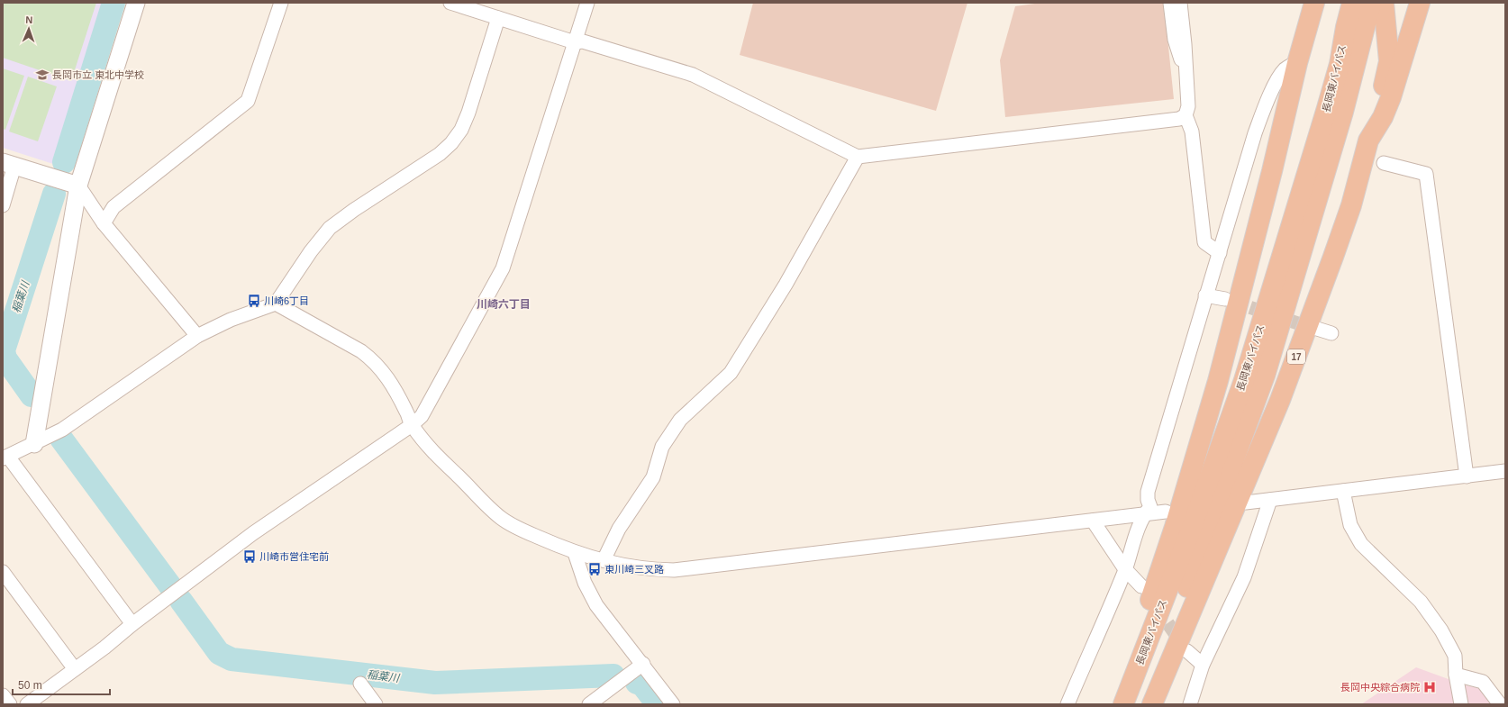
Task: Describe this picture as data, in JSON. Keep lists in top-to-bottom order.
{
  "streets": {
    "highway": ["長岡東バイパス", "17"]
  },
  "districts": ["川崎六丁目"],
  "water": ["稲葉川"],
  "places": {
    "school or university": ["長岡市立 東北中学校"],
    "bus stop": ["川崎6丁目", "川崎市営住宅前", "東川崎三叉路"],
    "hospital": ["長岡中央綜合病院"]
  },
  "scale_bar": "50 m",
  "north": "top"
}
